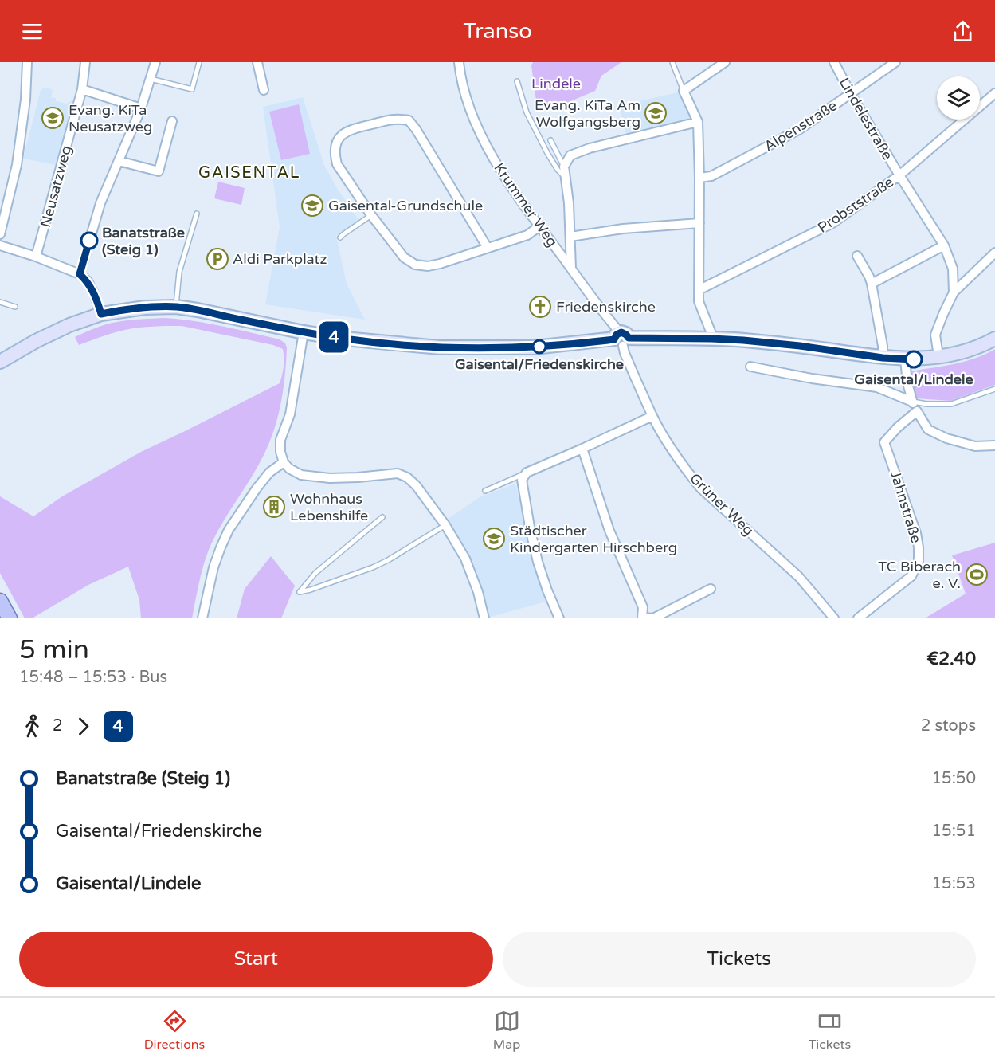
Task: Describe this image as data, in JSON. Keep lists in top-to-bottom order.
{
  "streets": {
    "street": [
      "Lindelestraße",
      "Alpenstraße",
      "Neusatzweg",
      "Krummer Weg",
      "Probststraße",
      "Grüner Weg",
      "Jahnstraße"
    ]
  },
  "crossings": [
    ["Lindelestraße", "Alpenstraße"],
    ["Lindelestraße", "Probststraße"],
    ["Krummer Weg", "Grüner Weg"]
  ],
  "districts": ["GAISENTAL"],
  "parks": ["Lindele"],
  "places": {
    "school or university": [
      "Evang. KiTa Am Wolfgangsberg",
      "Evang. KiTa Neusatzweg",
      "Gaisental-Grundschule",
      "Städtischer Kindergarten Hirschberg"
    ],
    "other": ["Banatstraße (Steig 1)", "Gaisental/Friedenskirche", "Gaisental/Lindele"],
    "parking": ["Aldi Parkplatz"],
    "church": ["Friedenskirche"],
    "building": ["Wohnhaus Lebenshilfe"],
    "sports": ["TC Biberach e. V."]
  },
  "lines": ["bus line 4"],
  "page": {
    "header": "Transo",
    "on_map": "4",
    "heading": ["5 min", "15:48 – 15:53 · Bus", "€2.40"],
    "legs": ["2", "4", "2 stops"],
    "list": [
      {
        "name": "Banatstraße (Steig 1)",
        "value": "15:50"
      },
      {
        "name": "Gaisental/Friedenskirche",
        "value": "15:51"
      },
      {
        "name": "Gaisental/Lindele",
        "value": "15:53"
      }
    ],
    "buttons": ["Start", "Tickets"],
    "tabs": ["Directions", "Map", "Tickets"]
  }
}
